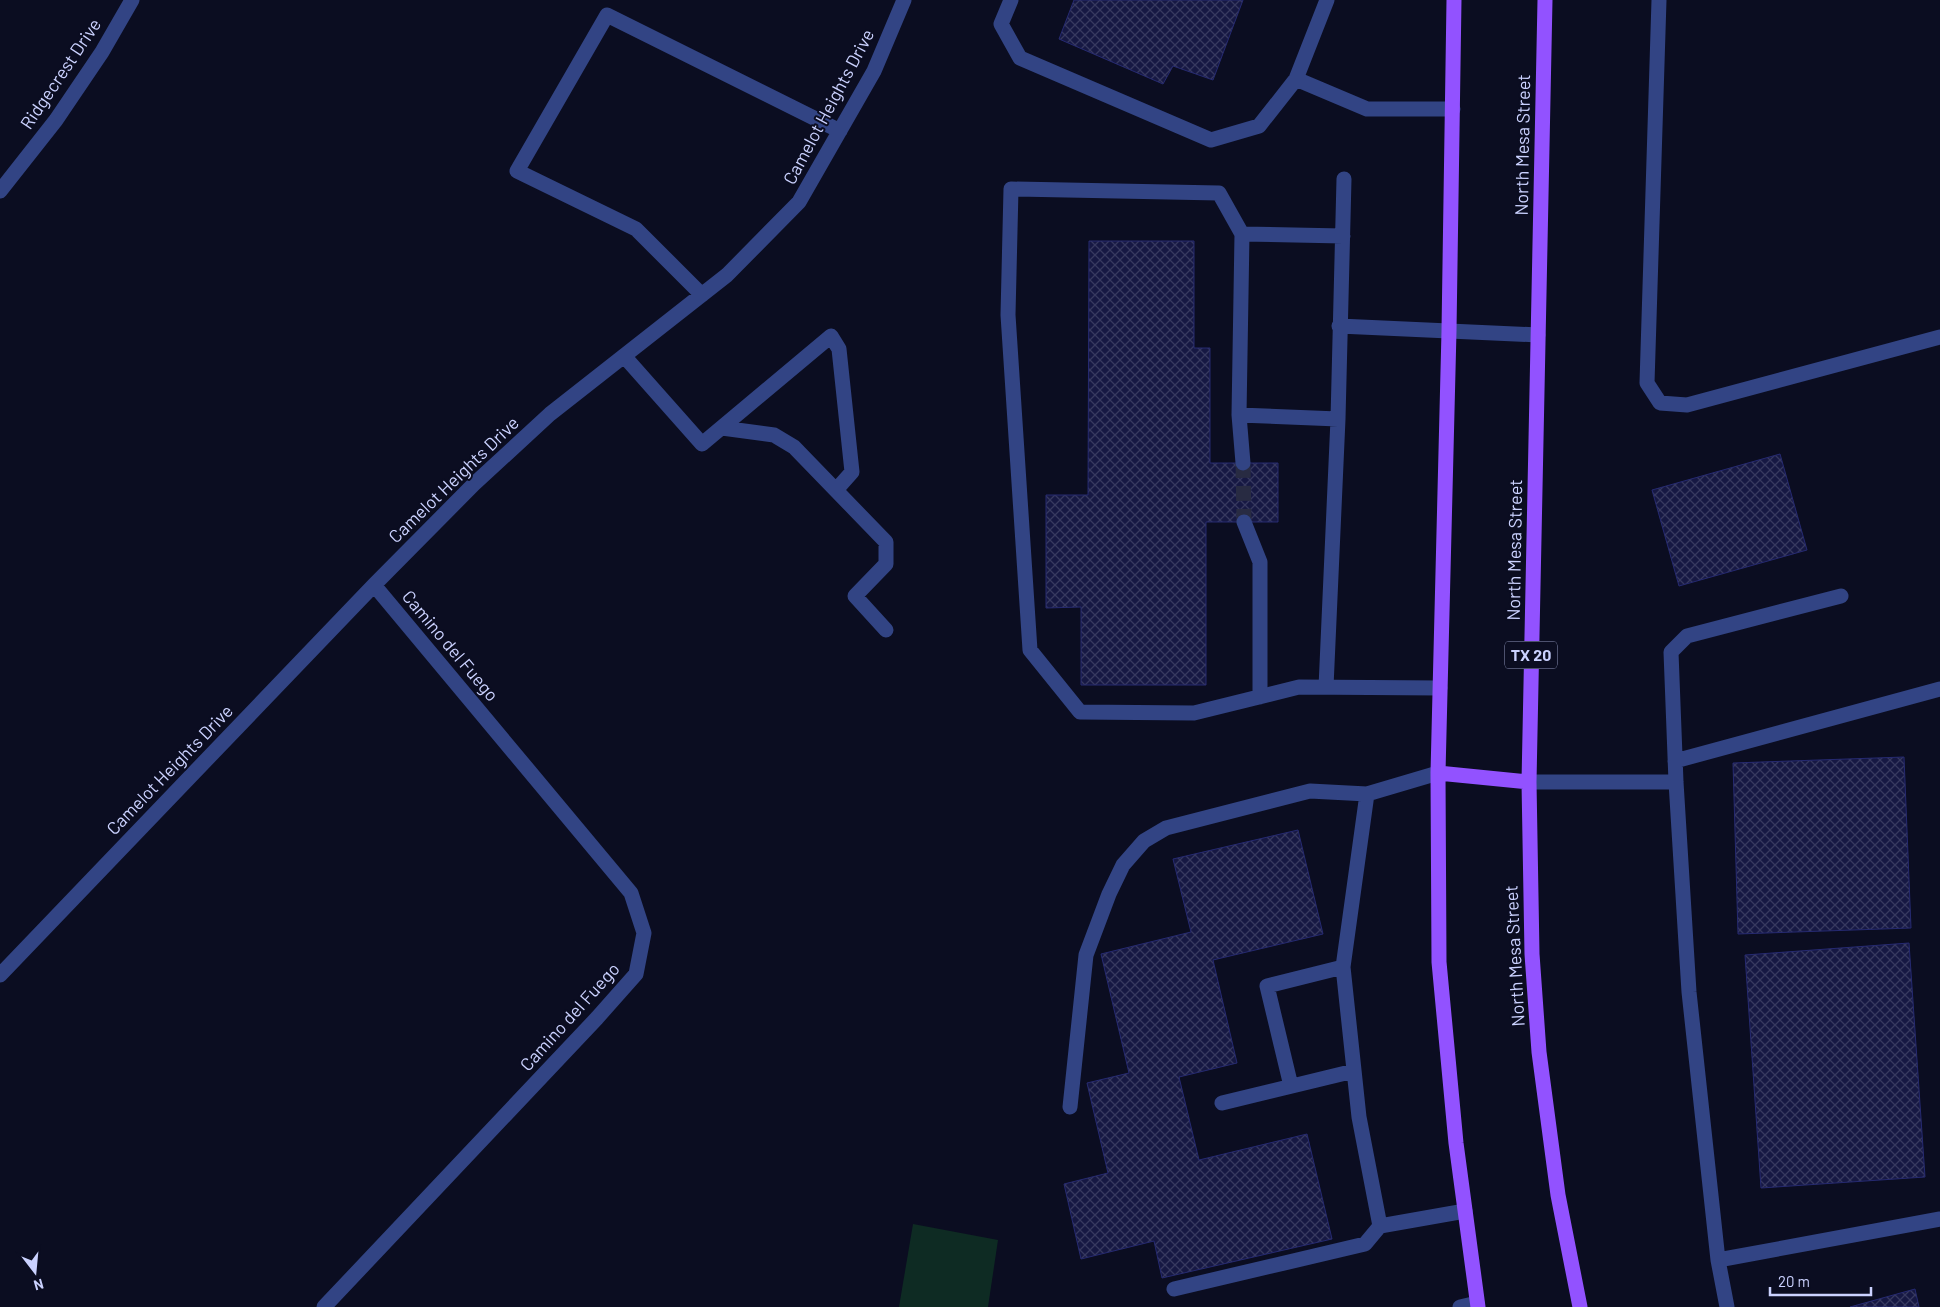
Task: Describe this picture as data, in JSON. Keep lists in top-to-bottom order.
{
  "streets": {
    "main road": ["North Mesa Street", "TX 20"],
    "street": ["Ridgecrest Drive", "Camelot Heights Drive", "Camino del Fuego"]
  },
  "crossings": [
    ["Camelot Heights Drive", "Camino del Fuego"]
  ],
  "scale_bar": "20 m",
  "north": "bottom"
}
